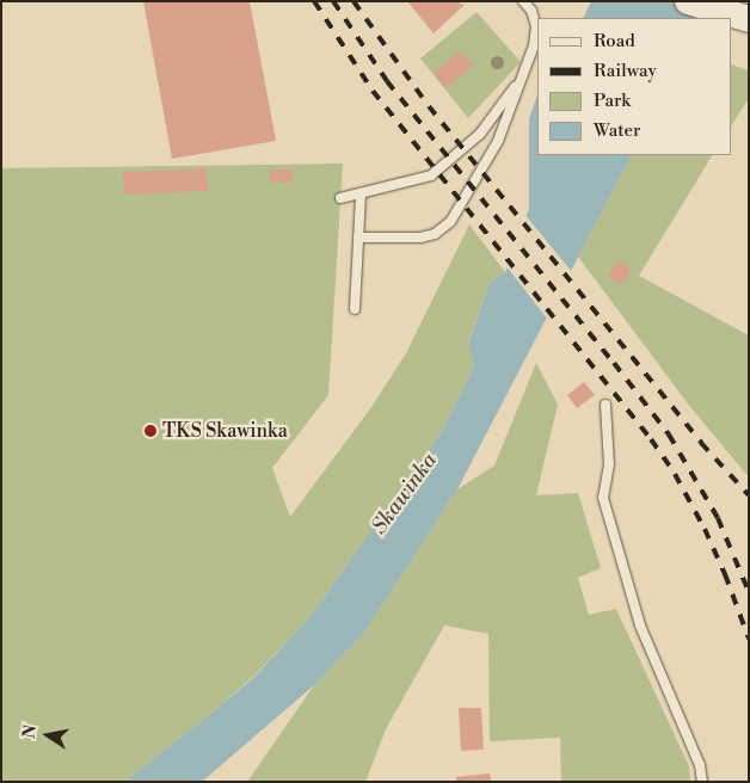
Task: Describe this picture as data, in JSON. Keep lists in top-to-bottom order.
{
  "water": ["Skawinka"],
  "places": ["TKS Skawinka"],
  "legend": [
    "Road",
    "Railway",
    "Park",
    "Water"
  ],
  "north": "left"
}
